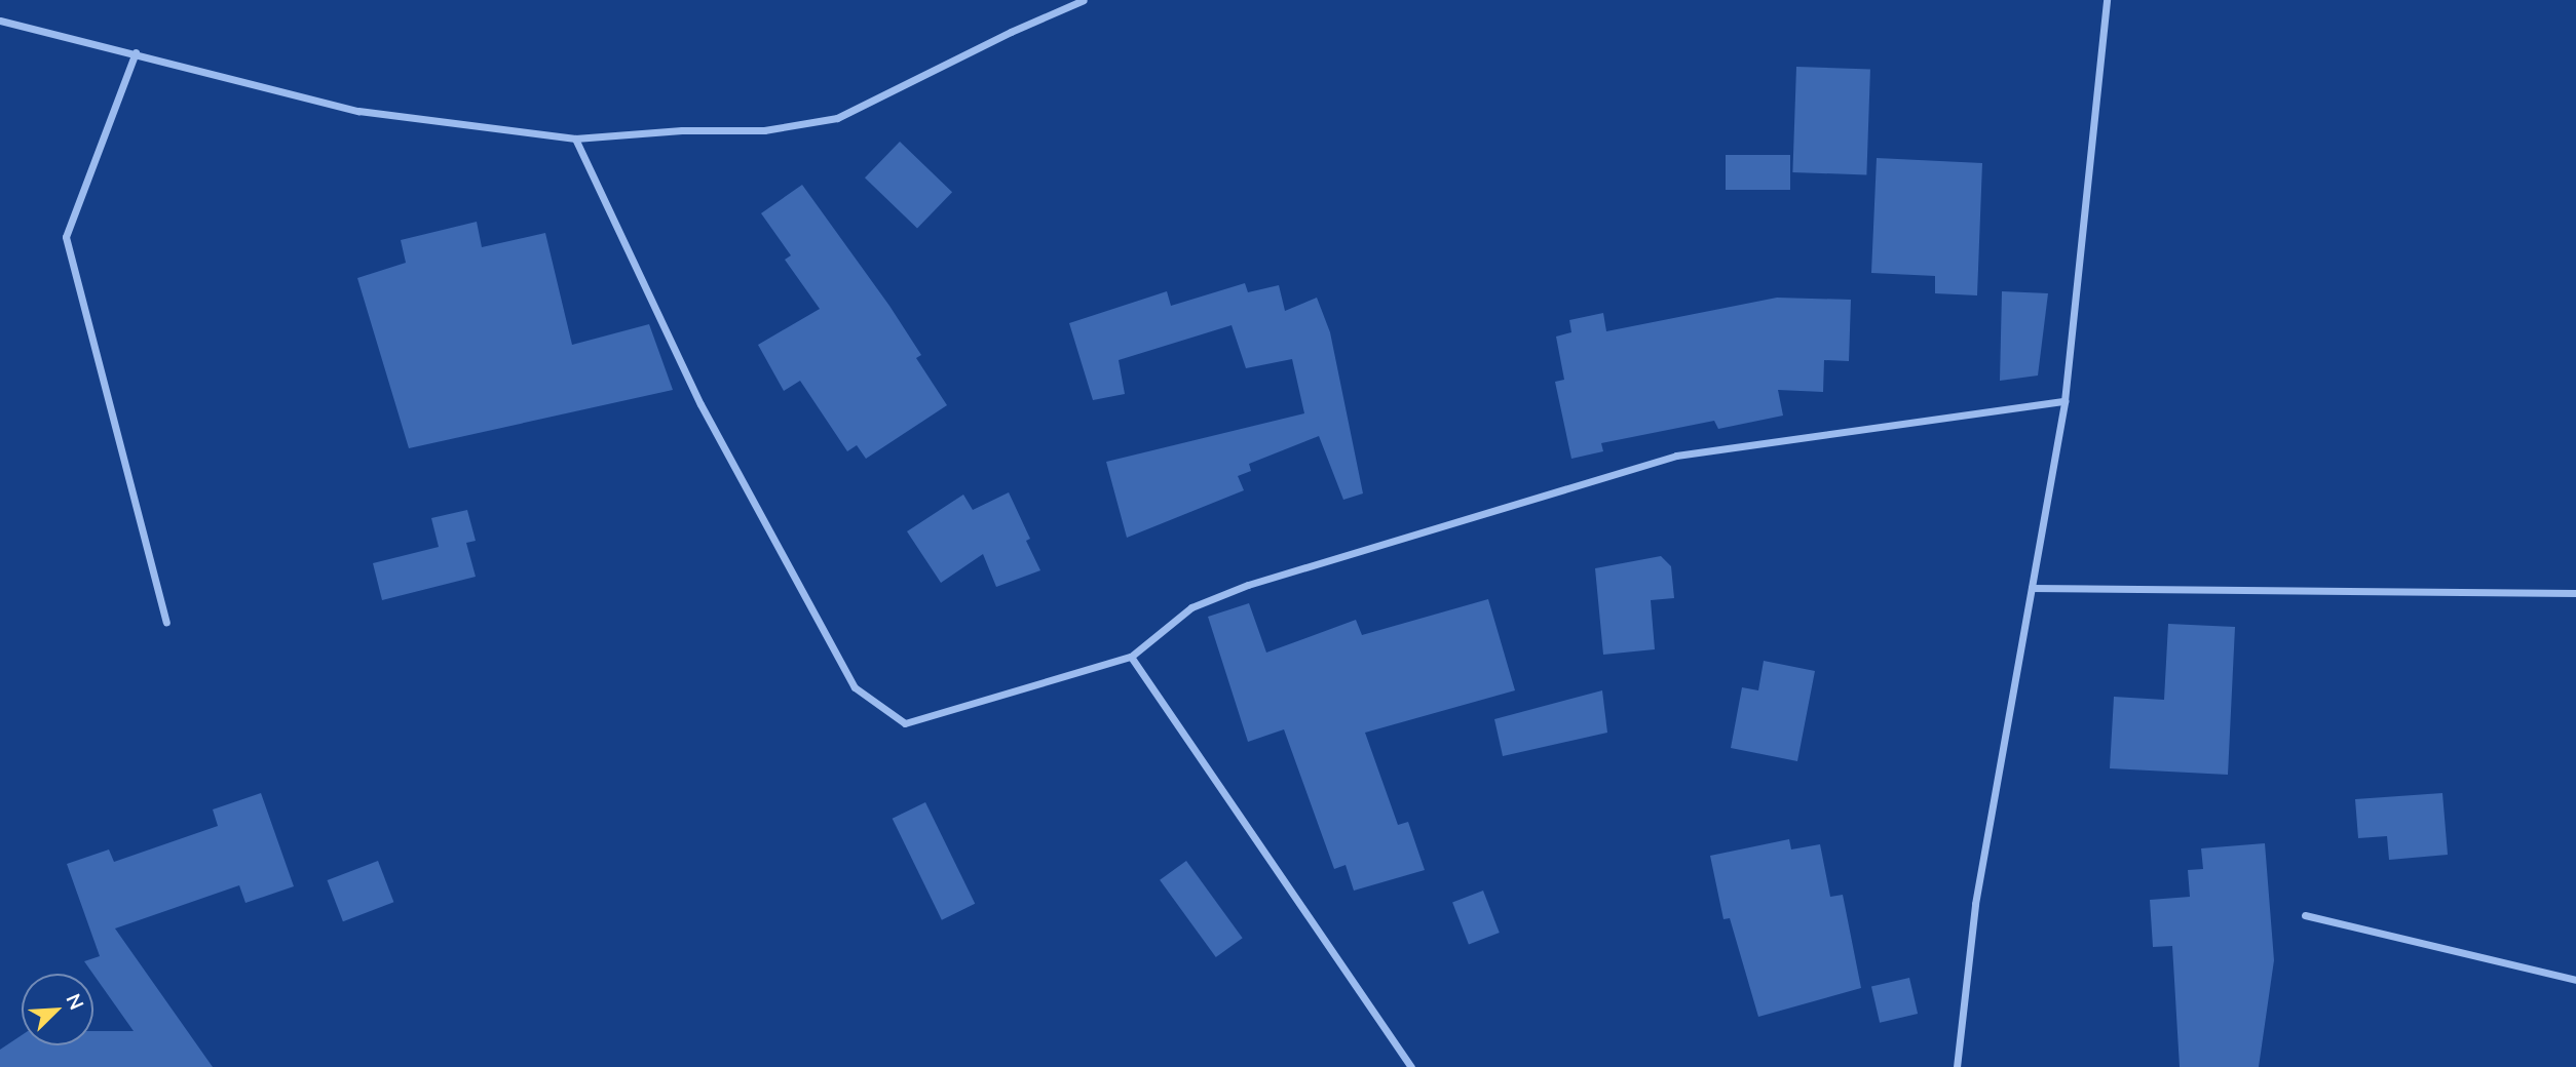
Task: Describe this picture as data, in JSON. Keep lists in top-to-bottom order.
{
  "north": "top right"
}
